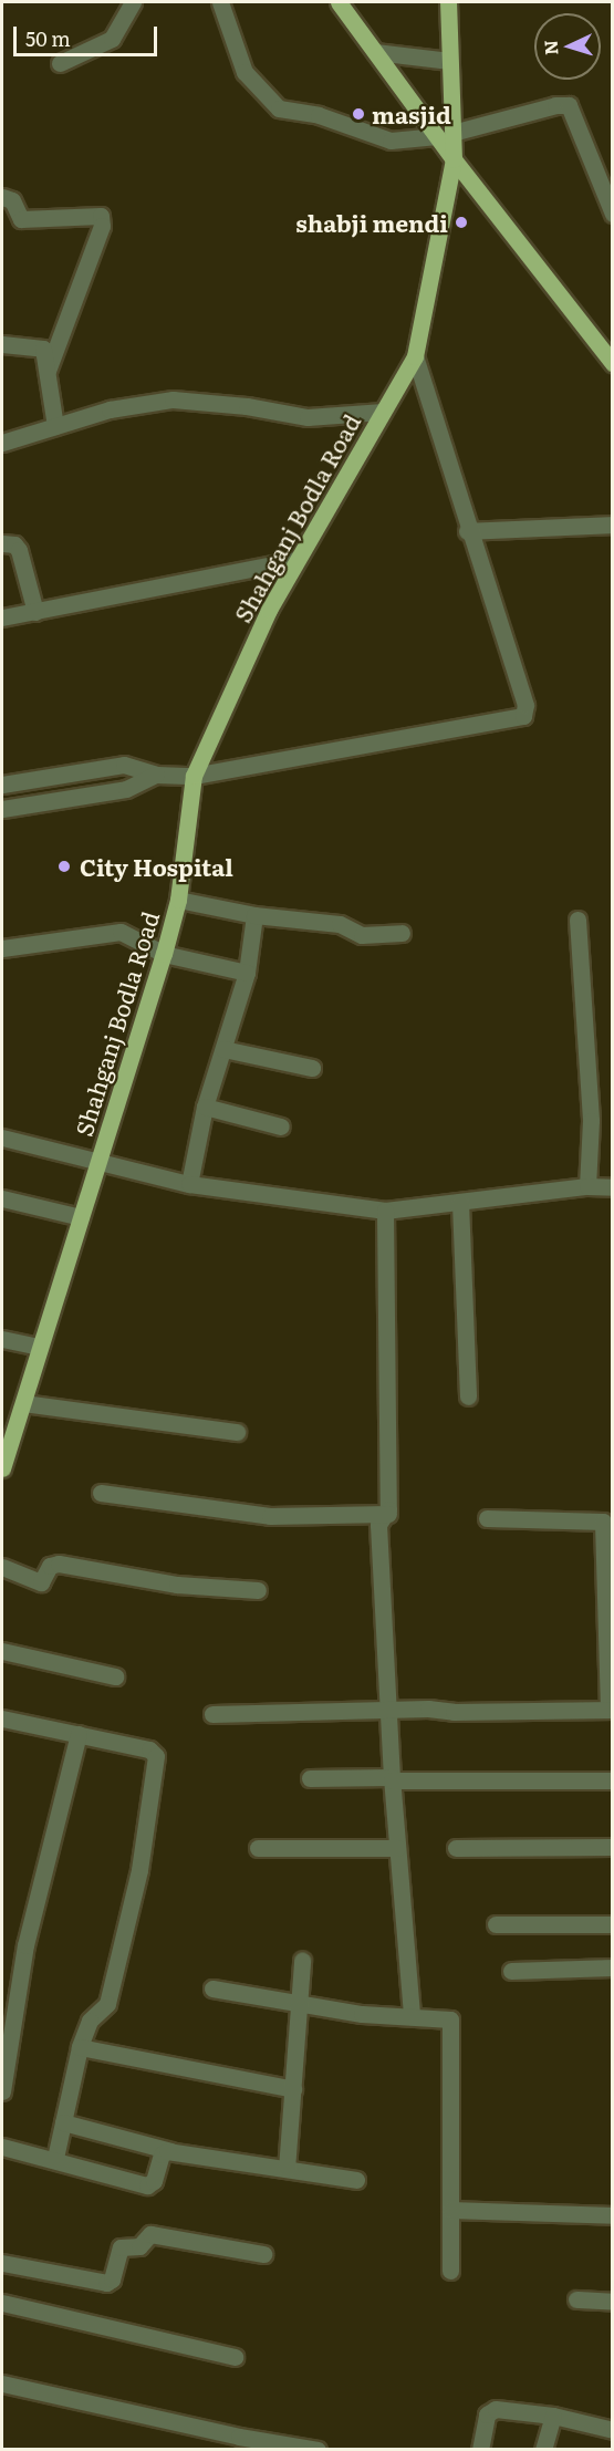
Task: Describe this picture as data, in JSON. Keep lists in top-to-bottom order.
{
  "streets": {
    "main road": ["Shahganj Bodla Road"]
  },
  "places": ["masjid", "shabji mendi", "City Hospital"],
  "scale_bar": "50 m",
  "north": "left"
}
